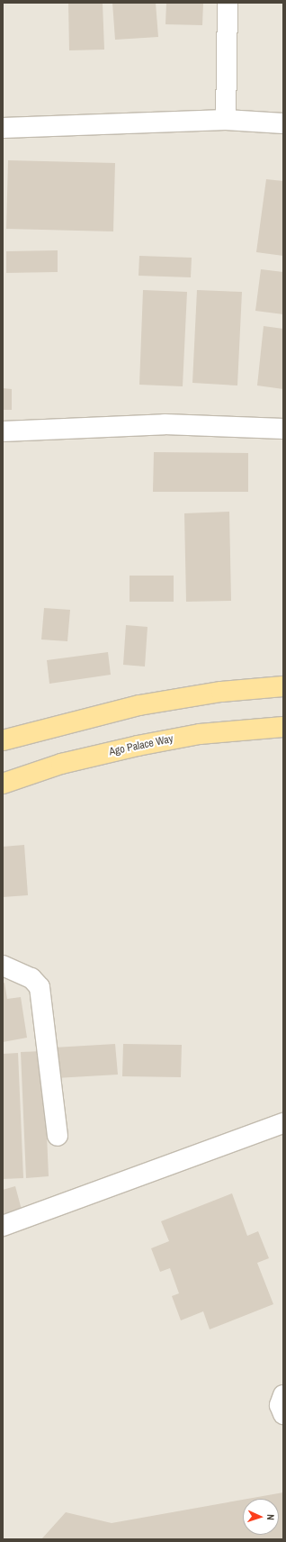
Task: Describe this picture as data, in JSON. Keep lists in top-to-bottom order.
{
  "streets": {
    "main road": ["Ago Palace Way"]
  },
  "north": "right"
}
